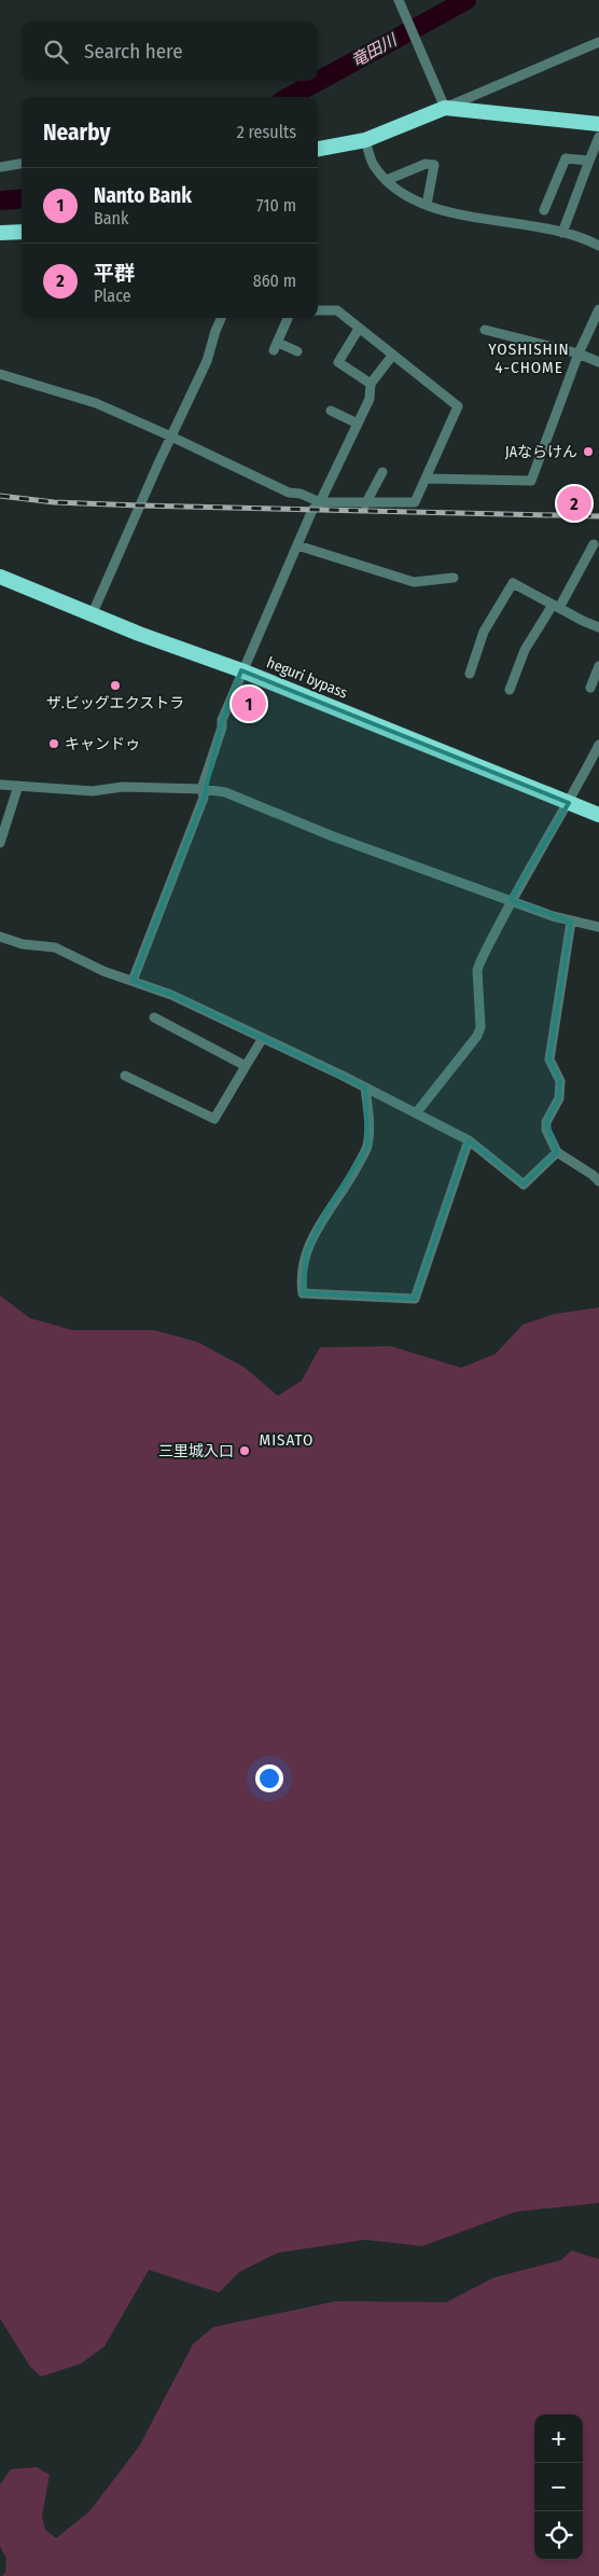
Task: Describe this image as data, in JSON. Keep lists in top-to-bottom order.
{
  "streets": {
    "highway": ["heguri bypass"]
  },
  "districts": ["YOSHISHIN 4-CHOME", "MISATO"],
  "water": ["竜田川"],
  "places": [
    "JAならけん",
    "ザ.ビッグエクストラ",
    "キャンドゥ",
    "三里城入口"
  ],
  "page": {
    "search": "Search here",
    "heading": ["Nearby", "2 results"],
    "list": [
      {
        "mark": "1",
        "name": "Nanto Bank",
        "note": "Bank",
        "value": "710 m"
      },
      {
        "mark": "2",
        "name": "平群",
        "note": "Place",
        "value": "860 m"
      }
    ],
    "pins": ["2", "1"],
    "map_buttons": ["+", "−"]
  }
}
